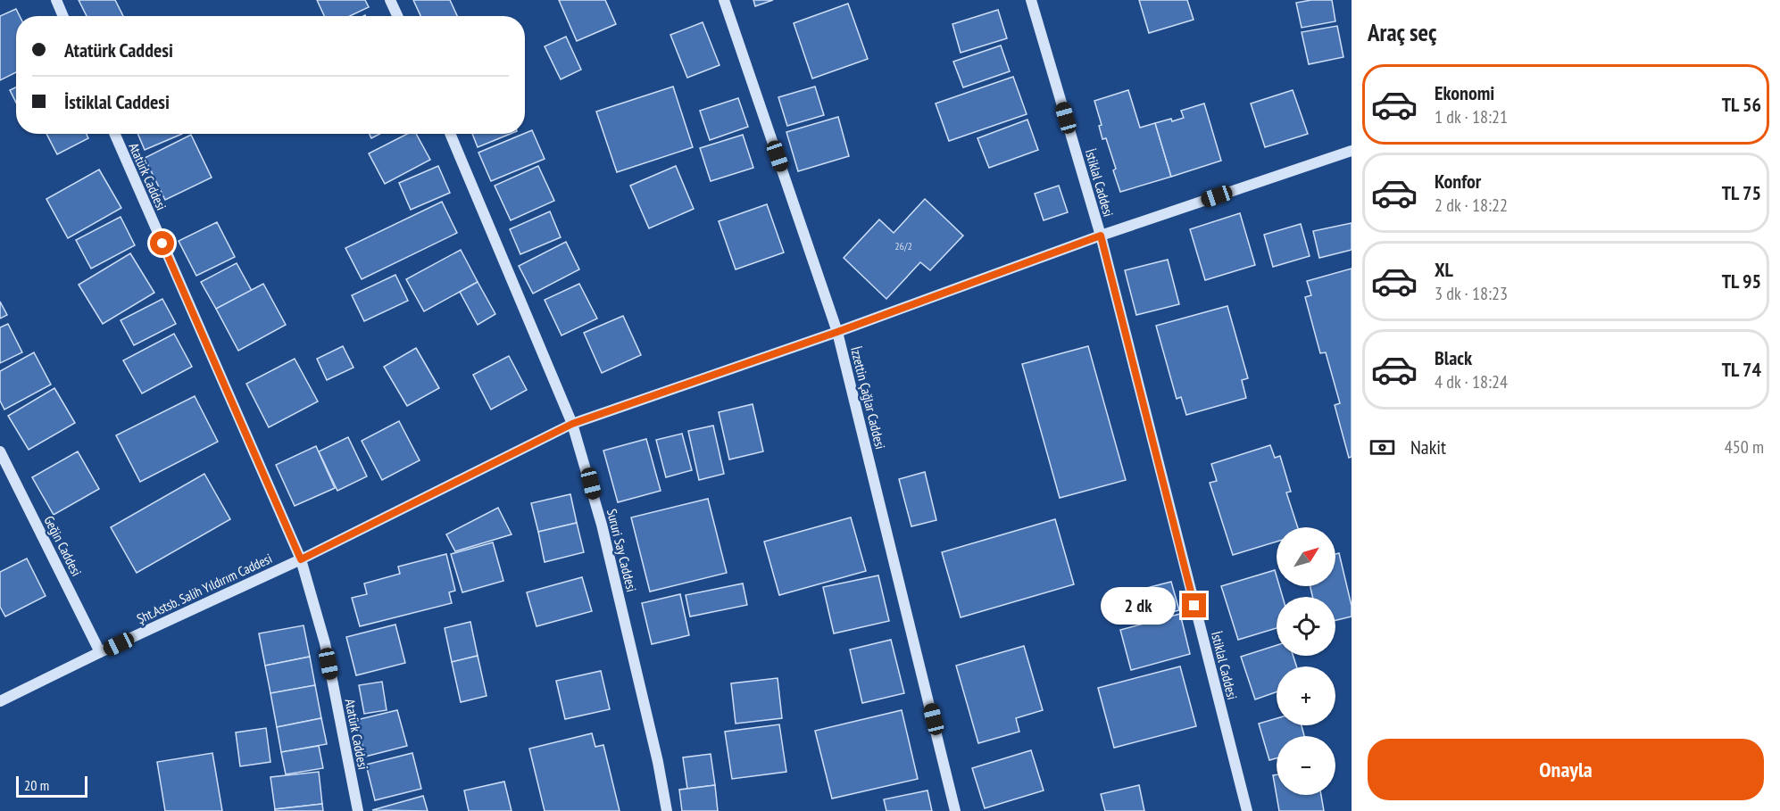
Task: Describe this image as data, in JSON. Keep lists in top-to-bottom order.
{
  "streets": {
    "street": [
      "Atatürk Caddesi",
      "İstiklal Caddesi",
      "İzzettin Çağlar Caddesi",
      "Geğin Caddesi",
      "Sururi Say Caddesi",
      "Şht.Astsb. Salih Yıldırım Caddesi"
    ]
  },
  "crossings": [
    ["Atatürk Caddesi", "Şht.Astsb. Salih Yıldırım Caddesi"],
    ["İstiklal Caddesi", "Şht.Astsb. Salih Yıldırım Caddesi"],
    ["İzzettin Çağlar Caddesi", "Şht.Astsb. Salih Yıldırım Caddesi"],
    ["Geğin Caddesi", "Şht.Astsb. Salih Yıldırım Caddesi"],
    ["Sururi Say Caddesi", "Şht.Astsb. Salih Yıldırım Caddesi"]
  ],
  "house_numbers": ["26/2"],
  "scale_bar": "20 m",
  "north": "top right",
  "page": {
    "heading": "Araç seç",
    "banner": ["Atatürk Caddesi", "İstiklal Caddesi"],
    "list": [
      {
        "name": "Ekonomi",
        "note": "1 dk · 18:21",
        "value": "TL 56"
      },
      {
        "name": "Konfor",
        "note": "2 dk · 18:22",
        "value": "TL 75"
      },
      {
        "name": "XL",
        "note": "3 dk · 18:23",
        "value": "TL 95"
      },
      {
        "name": "Black",
        "note": "4 dk · 18:24",
        "value": "TL 74"
      }
    ],
    "pay": ["Nakit", "450 m"],
    "map_buttons": ["+", "−"],
    "bubble": "2 dk",
    "buttons": "Onayla",
    "scale": "20 m"
  }
}
